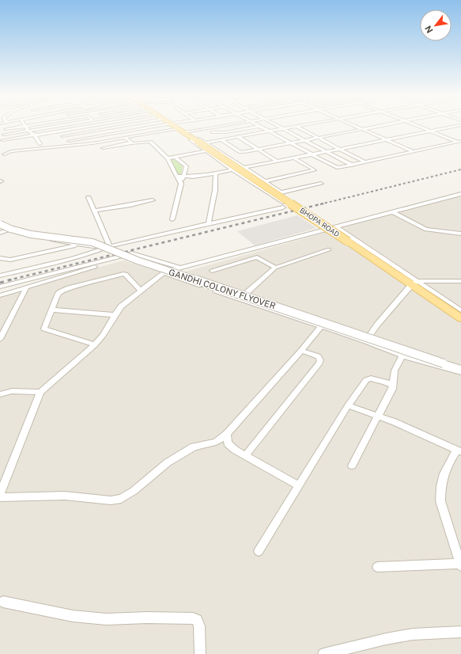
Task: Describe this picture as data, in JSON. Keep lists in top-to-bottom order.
{
  "streets": {
    "main road": ["BHOPA ROAD"],
    "street": ["GANDHI COLONY FLYOVER"]
  },
  "north": "bottom left"
}
